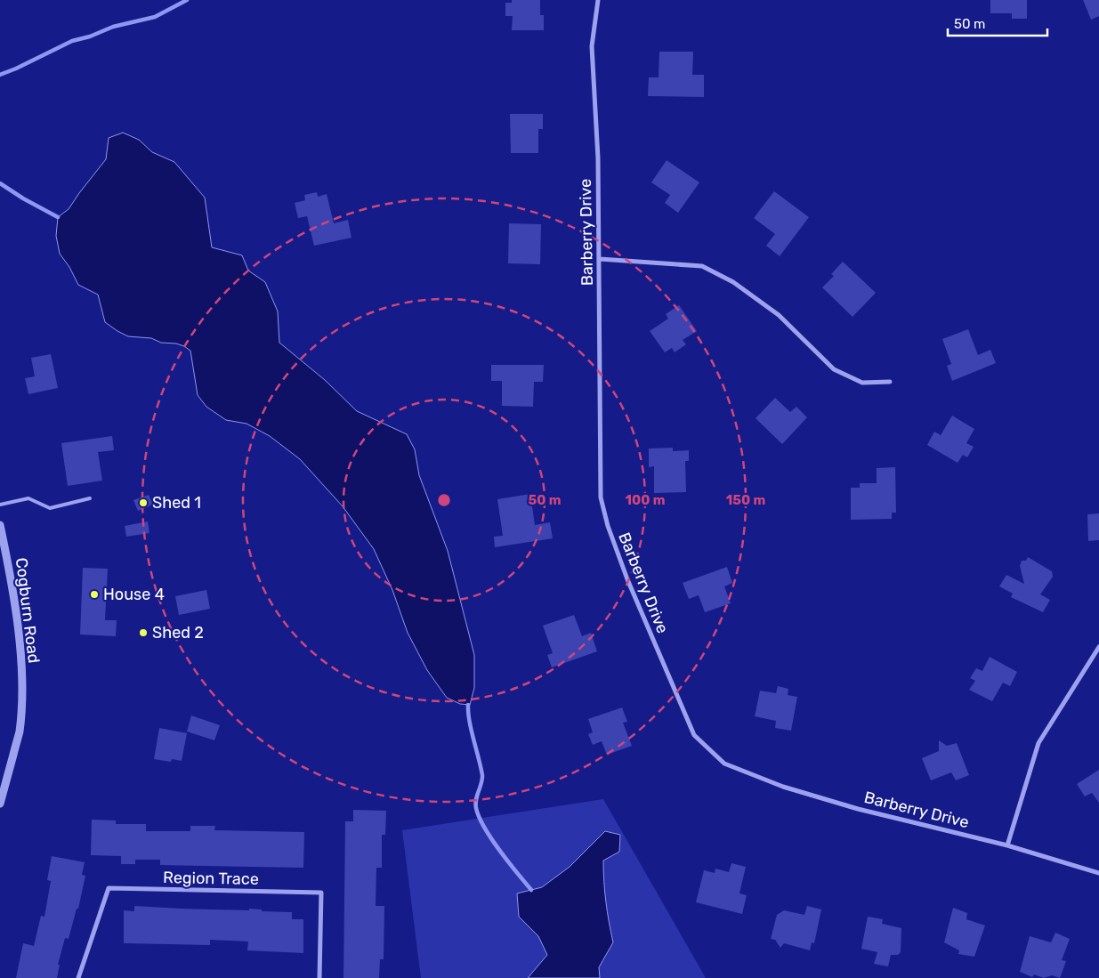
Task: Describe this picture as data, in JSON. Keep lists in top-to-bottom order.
{
  "streets": {
    "street": ["Barberry Drive", "Cogburn Road", "Region Trace"]
  },
  "places": ["Shed 1", "House 4", "Shed 2"],
  "scale_bar": "50 m",
  "rings": ["50 m", "100 m", "150 m"]
}
